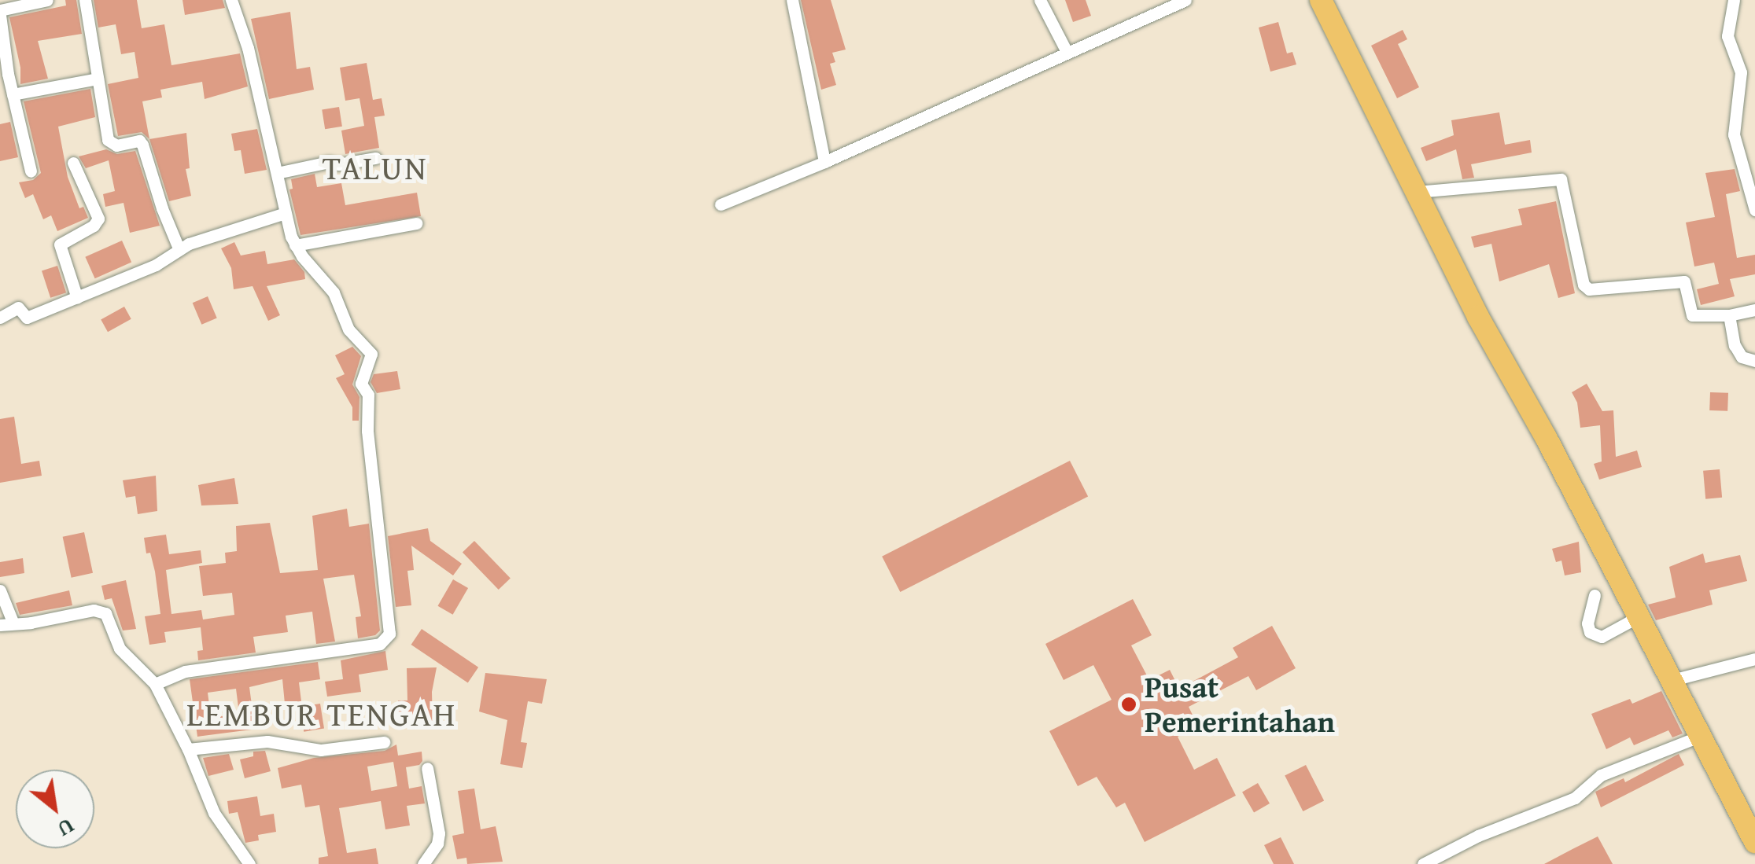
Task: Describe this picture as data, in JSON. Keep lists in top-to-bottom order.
{
  "districts": ["TALUN", "LEMBUR TENGAH"],
  "places": ["Pusat Pemerintahan"],
  "north": "bottom right"
}
